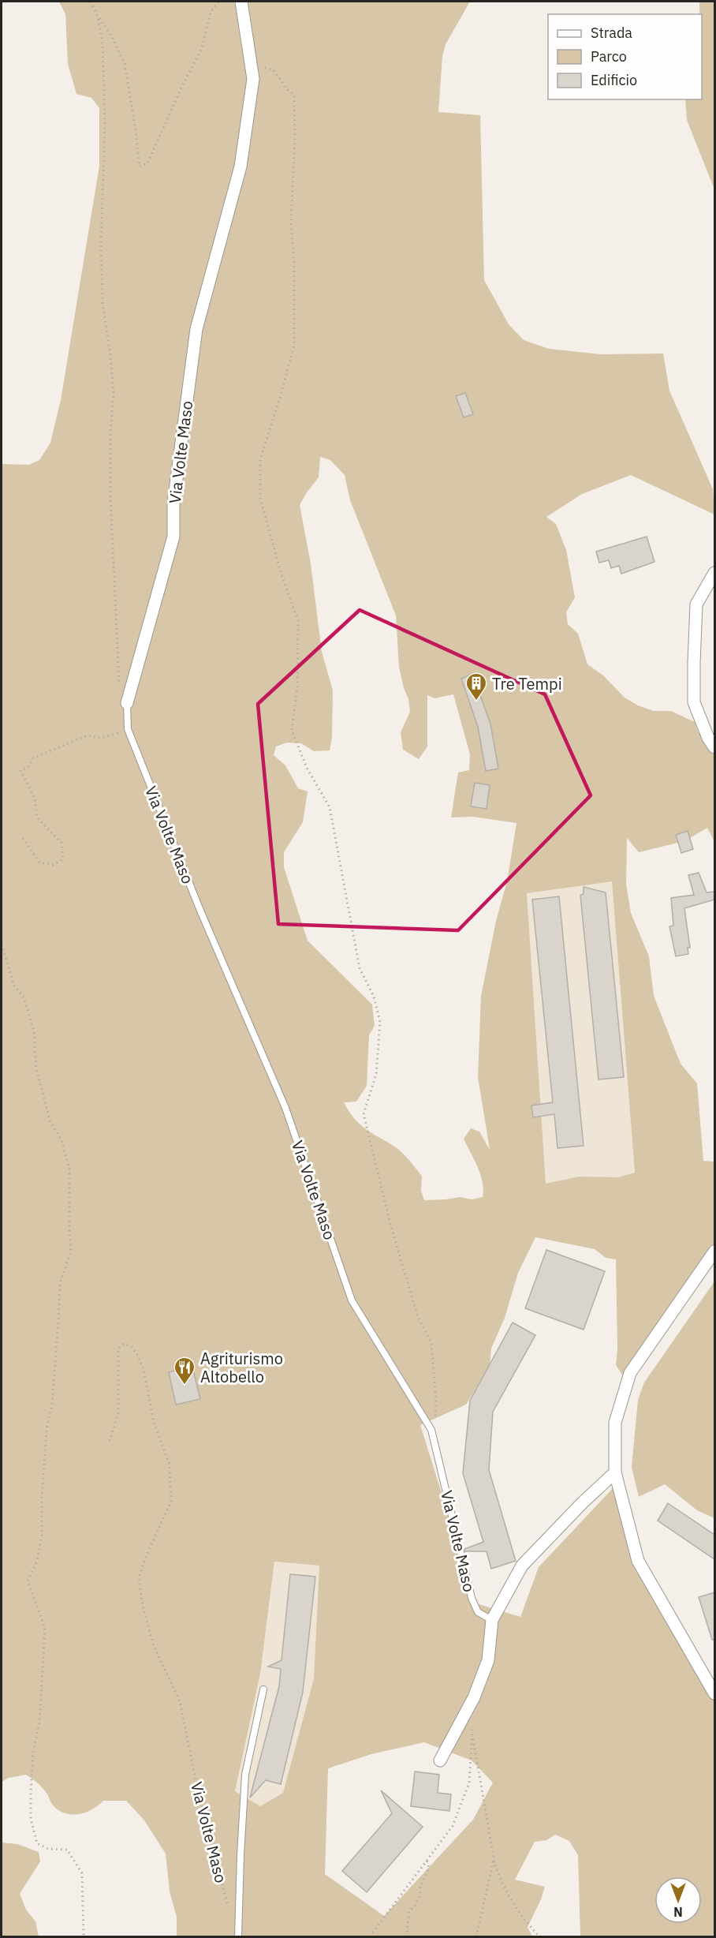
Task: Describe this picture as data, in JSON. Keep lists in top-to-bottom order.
{
  "streets": {
    "street": ["Via Volte Maso"]
  },
  "places": {
    "building": ["Tre Tempi"],
    "restaurant": ["Agriturismo Altobello"]
  },
  "legend": ["Strada", "Parco", "Edificio"],
  "north": "bottom"
}
